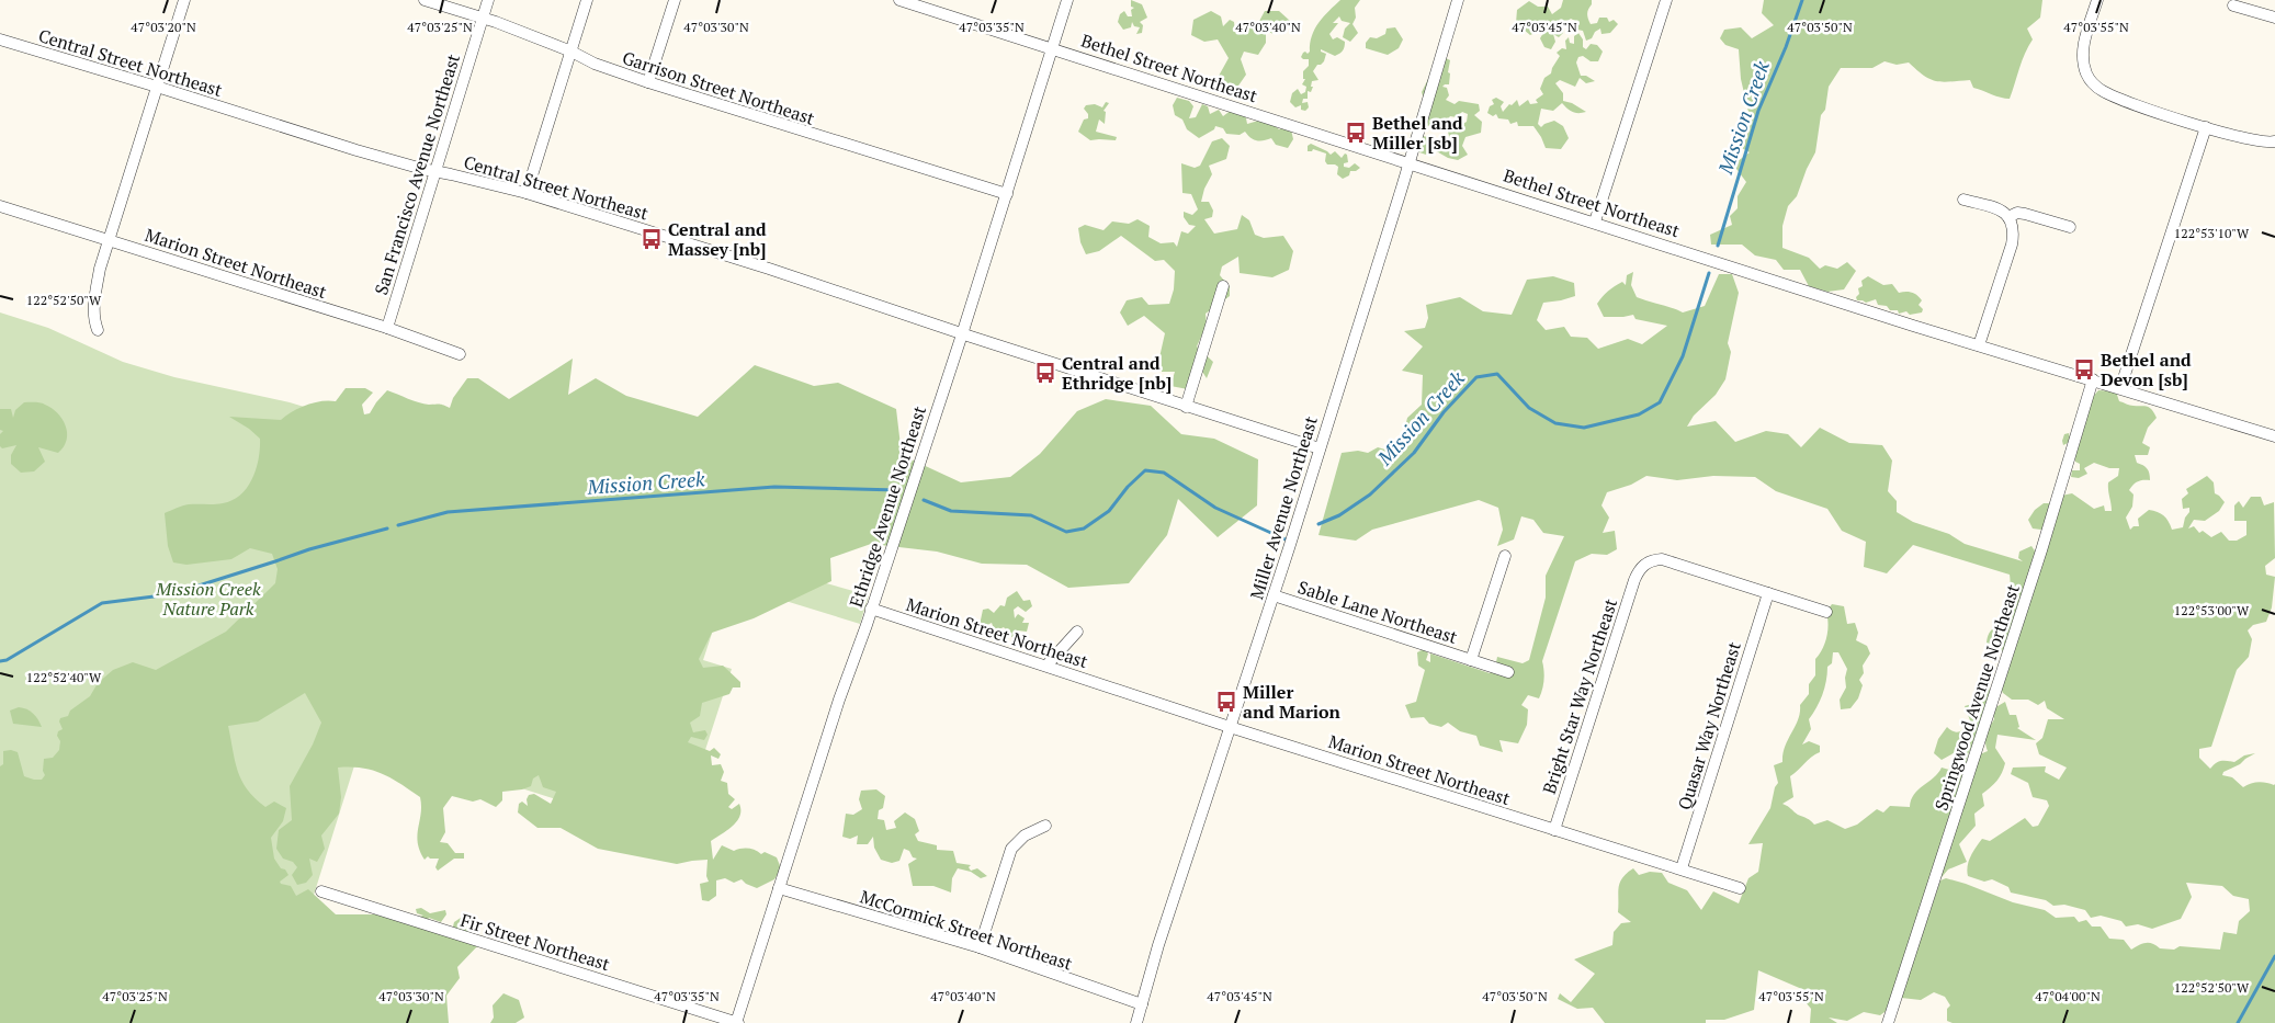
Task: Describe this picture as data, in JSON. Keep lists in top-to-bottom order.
{
  "streets": {
    "street": [
      "Central Street Northeast",
      "Bethel Street Northeast",
      "Garrison Street Northeast",
      "San Francisco Avenue Northeast",
      "Marion Street Northeast",
      "Ethridge Avenue Northeast",
      "Miller Avenue Northeast",
      "Sable Lane Northeast",
      "Bright Star Way Northeast",
      "Springwood Avenue Northeast",
      "Quasar Way Northeast",
      "McCormick Street Northeast",
      "Fir Street Northeast"
    ]
  },
  "crossings": [
    ["Central Street Northeast", "San Francisco Avenue Northeast"],
    ["Central Street Northeast", "Ethridge Avenue Northeast"],
    ["Central Street Northeast", "Miller Avenue Northeast"],
    ["Bethel Street Northeast", "Ethridge Avenue Northeast"],
    ["Bethel Street Northeast", "Miller Avenue Northeast"],
    ["Bethel Street Northeast", "Springwood Avenue Northeast"],
    ["Garrison Street Northeast", "San Francisco Avenue Northeast"],
    ["Garrison Street Northeast", "Ethridge Avenue Northeast"],
    ["San Francisco Avenue Northeast", "Marion Street Northeast"],
    ["Marion Street Northeast", "Ethridge Avenue Northeast"],
    ["Marion Street Northeast", "Miller Avenue Northeast"],
    ["Marion Street Northeast", "Bright Star Way Northeast"],
    ["Marion Street Northeast", "Quasar Way Northeast"],
    ["Ethridge Avenue Northeast", "McCormick Street Northeast"],
    ["Ethridge Avenue Northeast", "Fir Street Northeast"],
    ["Miller Avenue Northeast", "Sable Lane Northeast"],
    ["Miller Avenue Northeast", "McCormick Street Northeast"],
    ["Bright Star Way Northeast", "Quasar Way Northeast"]
  ],
  "water": ["Mission Creek"],
  "parks": ["Mission Creek Nature Park"],
  "places": {
    "bus stop": [
      "Bethel and Miller [sb]",
      "Central and Massey [nb]",
      "Bethel and Devon [sb]",
      "Central and Ethridge [nb]",
      "Miller and Marion"
    ]
  },
  "coordinates": [
    "47°03'20\"N",
    "47°03'25\"N",
    "47°03'30\"N",
    "47°03'35\"N",
    "47°03'40\"N",
    "47°03'45\"N",
    "47°03'50\"N",
    "47°03'55\"N",
    "122°53'10\"W",
    "122°52'50\"W",
    "122°53'00\"W",
    "122°52'40\"W",
    "47°04'00\"N"
  ]
}
